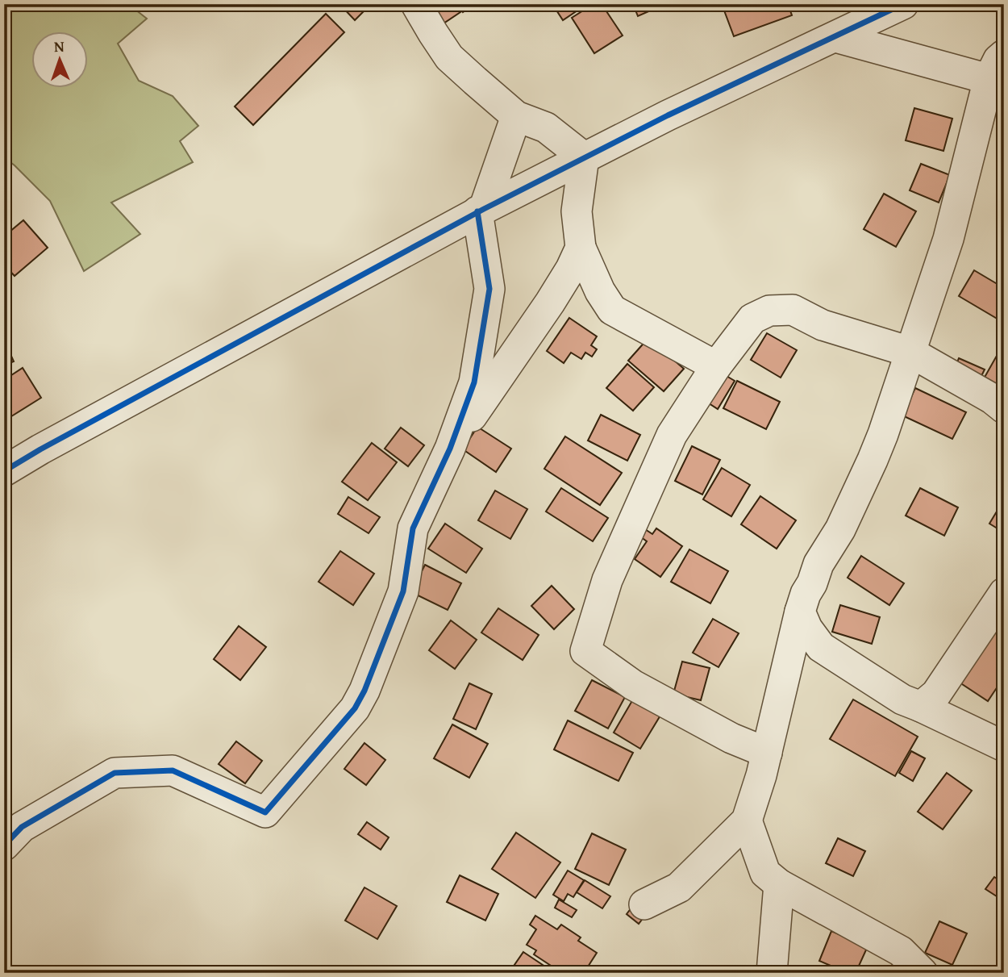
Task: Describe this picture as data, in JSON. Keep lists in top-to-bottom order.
{
  "north": "top"
}
